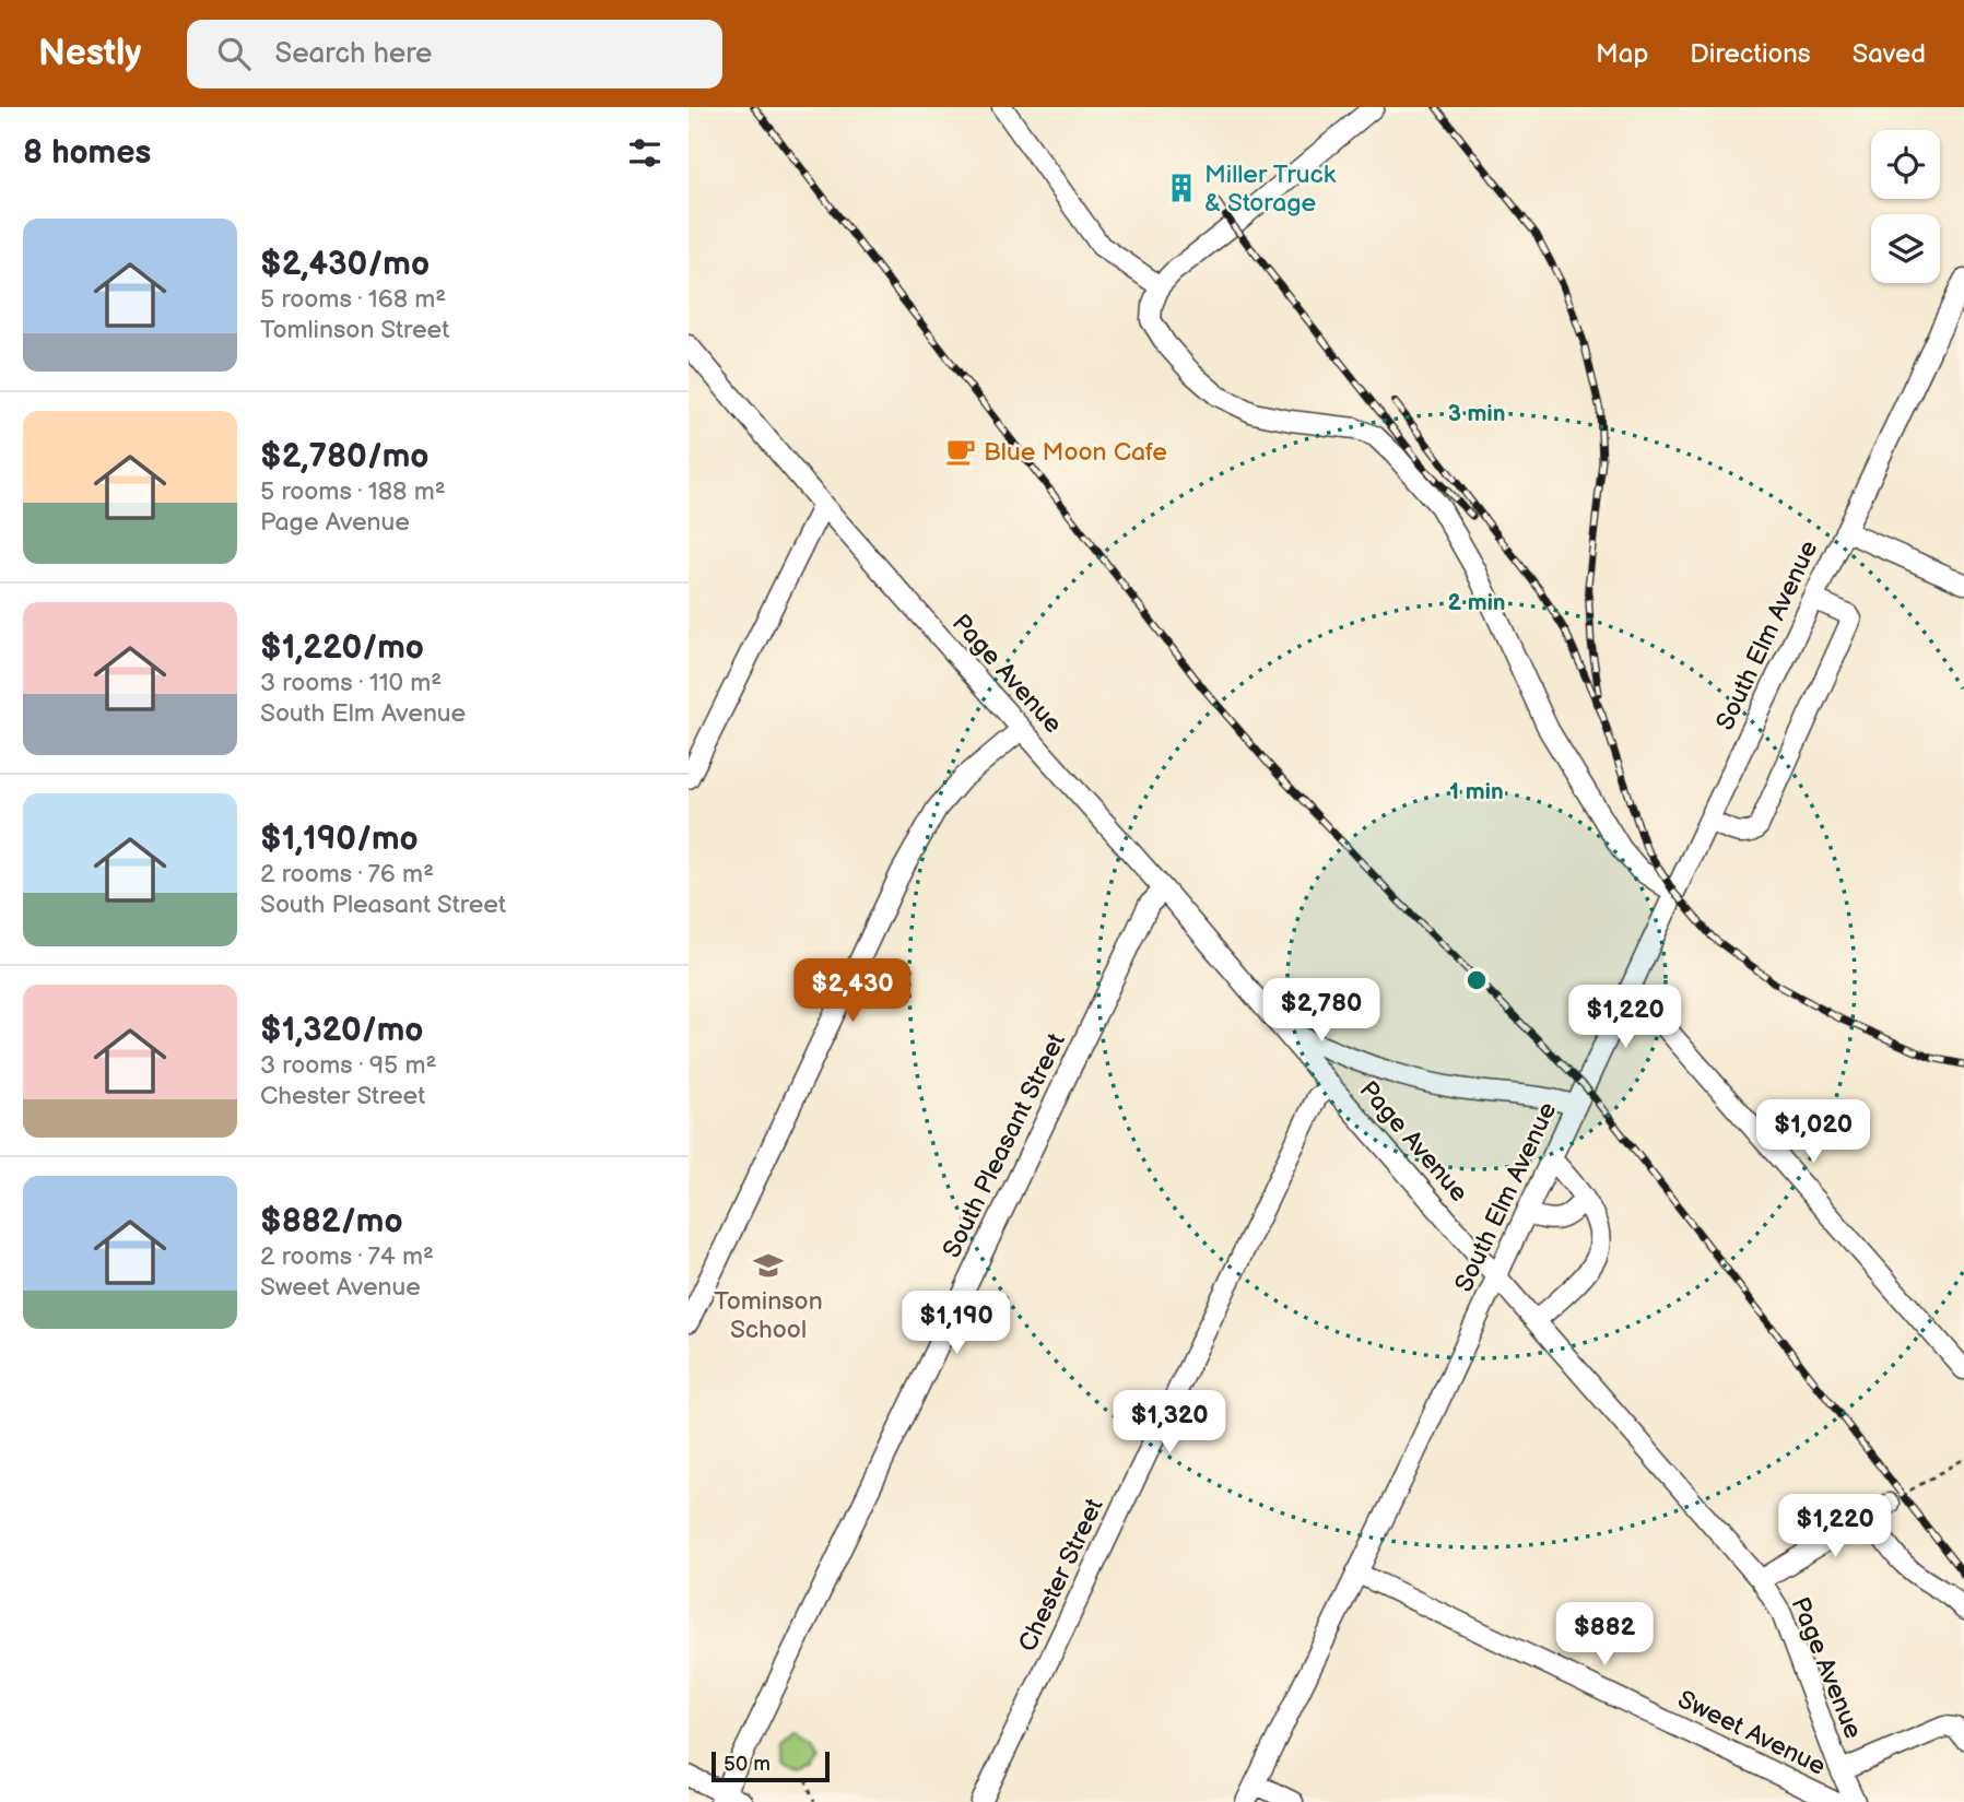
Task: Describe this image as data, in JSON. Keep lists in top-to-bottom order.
{
  "streets": {
    "street": [
      "South Elm Avenue",
      "Page Avenue",
      "South Pleasant Street",
      "Chester Street",
      "Sweet Avenue"
    ]
  },
  "crossings": [
    ["South Elm Avenue", "Page Avenue"],
    ["South Elm Avenue", "Sweet Avenue"],
    ["Page Avenue", "South Pleasant Street"],
    ["Page Avenue", "Chester Street"]
  ],
  "places": {
    "building": ["Miller Truck & Storage"],
    "cafe": ["Blue Moon Cafe"],
    "school or university": ["Tominson School"]
  },
  "scale_bar": "50 m",
  "page": {
    "header": "Nestly",
    "search": "Search here",
    "nav": ["Map", "Directions", "Saved"],
    "heading": "8 homes",
    "list": [
      {
        "name": "$2,430/mo",
        "note": "5 rooms · 168 m² · Tomlinson Street"
      },
      {
        "name": "$2,780/mo",
        "note": "5 rooms · 188 m² · Page Avenue"
      },
      {
        "name": "$1,220/mo",
        "note": "3 rooms · 110 m² · South Elm Avenue"
      },
      {
        "name": "$1,190/mo",
        "note": "2 rooms · 76 m² · South Pleasant Street"
      },
      {
        "name": "$1,320/mo",
        "note": "3 rooms · 95 m² · Chester Street"
      },
      {
        "name": "$882/mo",
        "note": "2 rooms · 74 m² · Sweet Avenue"
      }
    ],
    "price": [
      "$2,430",
      "$2,780",
      "$1,220",
      "$1,020",
      "$1,190",
      "$1,320",
      "$1,220",
      "$882"
    ],
    "scale": "50 m"
  },
  "rings": ["3 min", "2 min", "1 min"]
}
